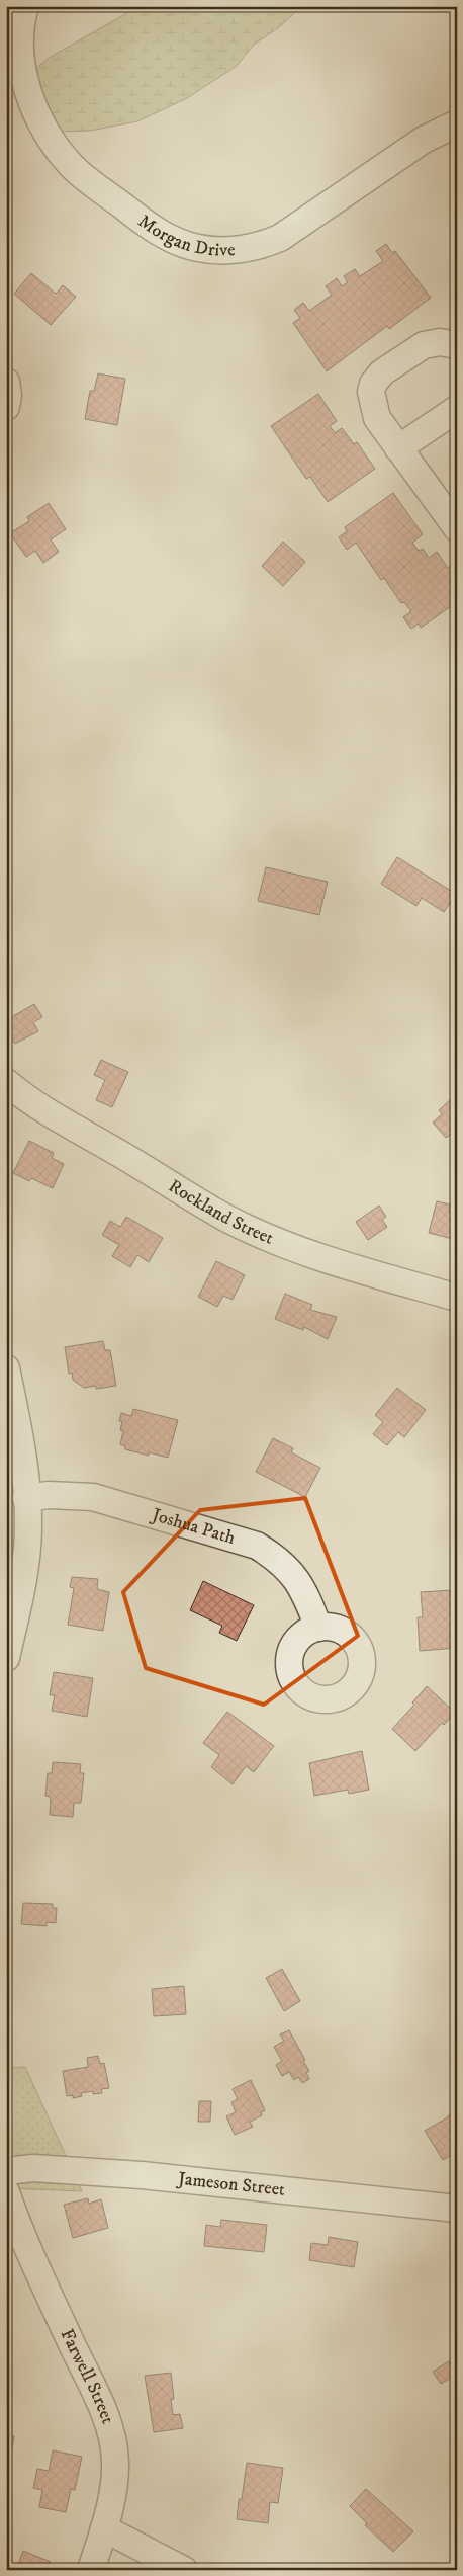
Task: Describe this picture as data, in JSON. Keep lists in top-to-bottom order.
{
  "streets": {
    "street": [
      "Morgan Drive",
      "Rockland Street",
      "Joshua Path",
      "Jameson Street",
      "Farwell Street"
    ]
  }
}
